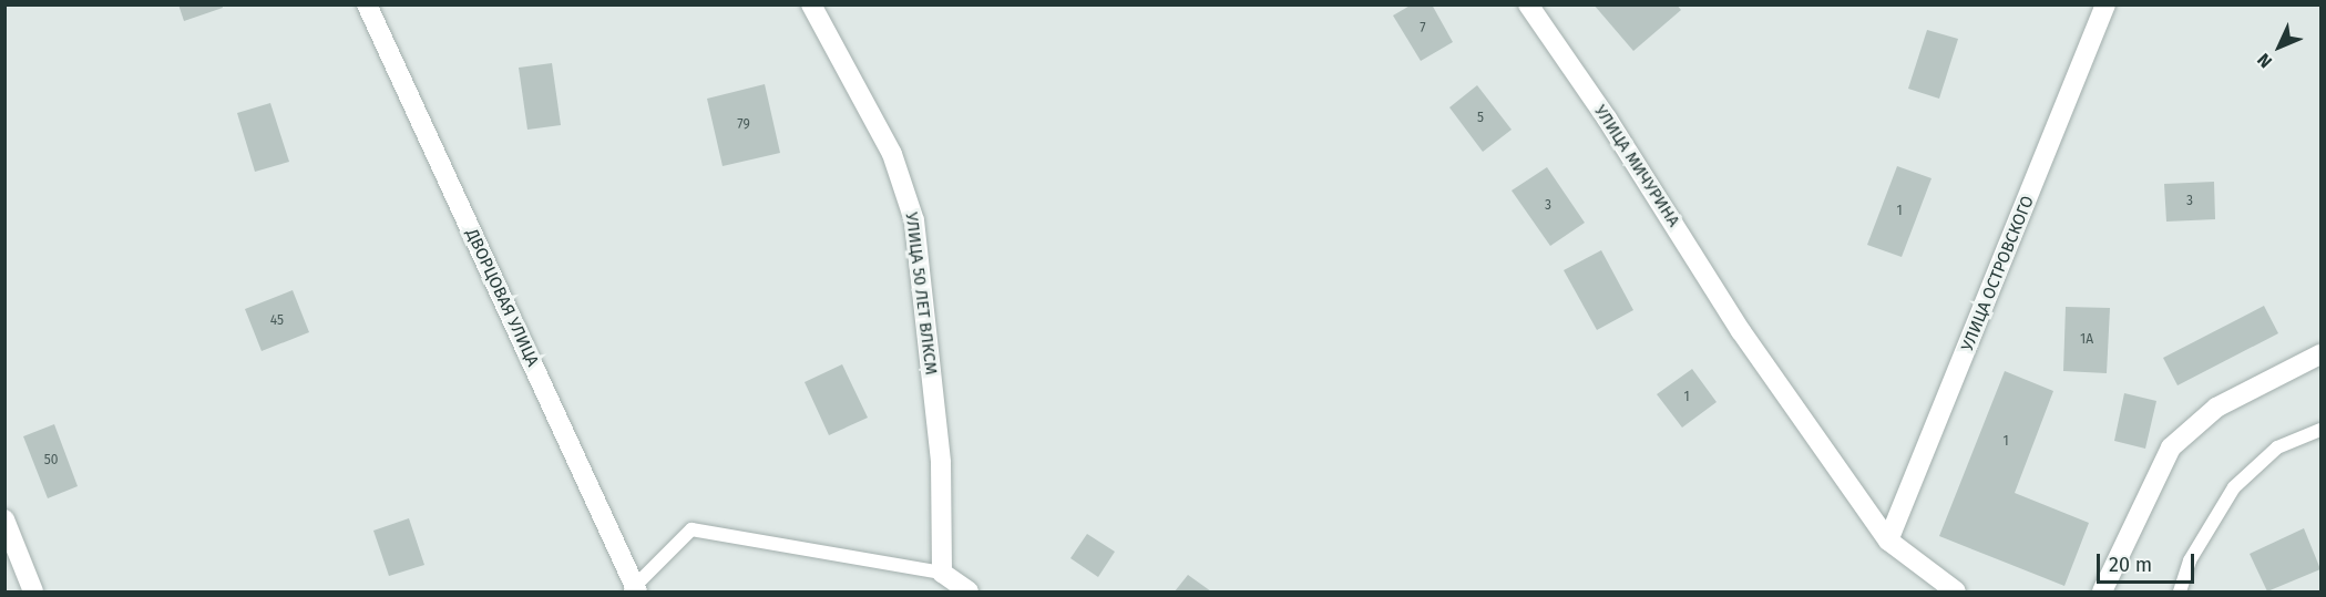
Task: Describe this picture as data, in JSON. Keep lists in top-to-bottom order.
{
  "streets": {
    "street": [
      "УЛИЦА МИЧУРИНА",
      "УЛИЦА ОСТРОВСКОГО",
      "УЛИЦА 50 ЛЕТ ВЛКСМ",
      "ДВОРЦОВАЯ УЛИЦА"
    ]
  },
  "crossings": [
    ["УЛИЦА МИЧУРИНА", "УЛИЦА ОСТРОВСКОГО"]
  ],
  "house_numbers": [
    "7",
    "5",
    "79",
    "3",
    "3",
    "1",
    "45",
    "1А",
    "1",
    "1",
    "50"
  ],
  "scale_bar": "20 m",
  "north": "bottom left"
}
